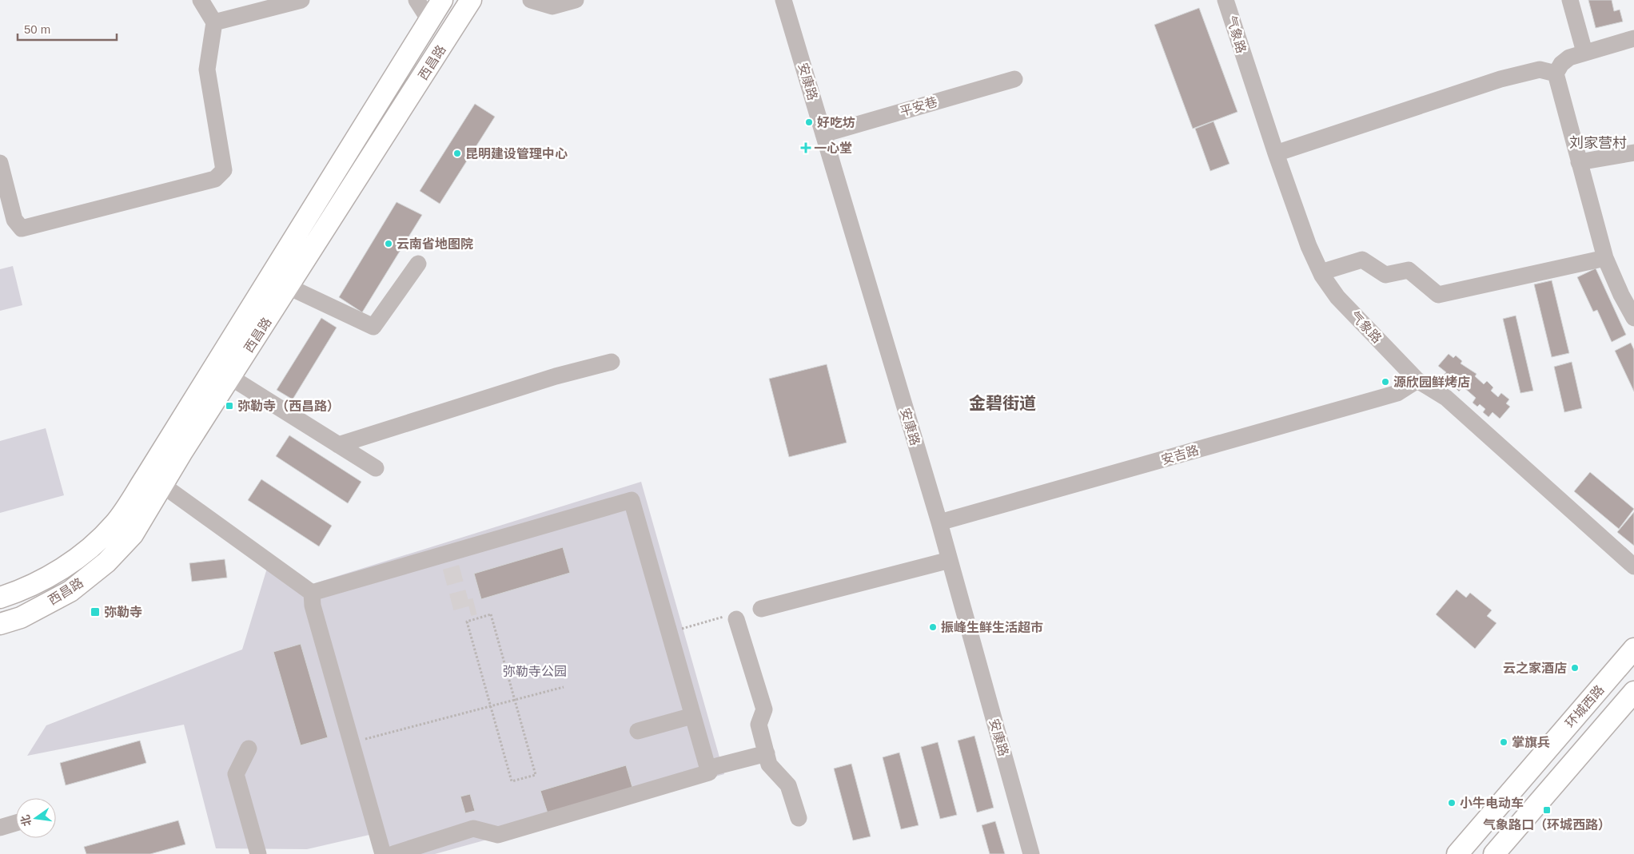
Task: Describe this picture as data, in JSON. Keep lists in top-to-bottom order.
{
  "streets": {
    "main road": ["西昌路", "环城西路"],
    "street": [
      "气象路",
      "安康路",
      "平安巷",
      "安吉路"
    ]
  },
  "crossings": [
    ["气象路", "安吉路"],
    ["安康路", "平安巷"],
    ["安康路", "安吉路"]
  ],
  "districts": ["刘家营村", "金碧街道"],
  "parks": ["弥勒寺公园"],
  "places": {
    "other": [
      "好吃坊",
      "昆明建设管理中心",
      "云南省地图院",
      "源欣园鲜烤店",
      "振峰生鲜生活超市",
      "云之家酒店",
      "掌旗兵",
      "小牛电动车"
    ],
    "health": ["一心堂"],
    "transit": ["弥勒寺（西昌路）", "弥勒寺", "气象路口（环城西路）"]
  },
  "scale_bar": "50 m",
  "north": "left"
}
